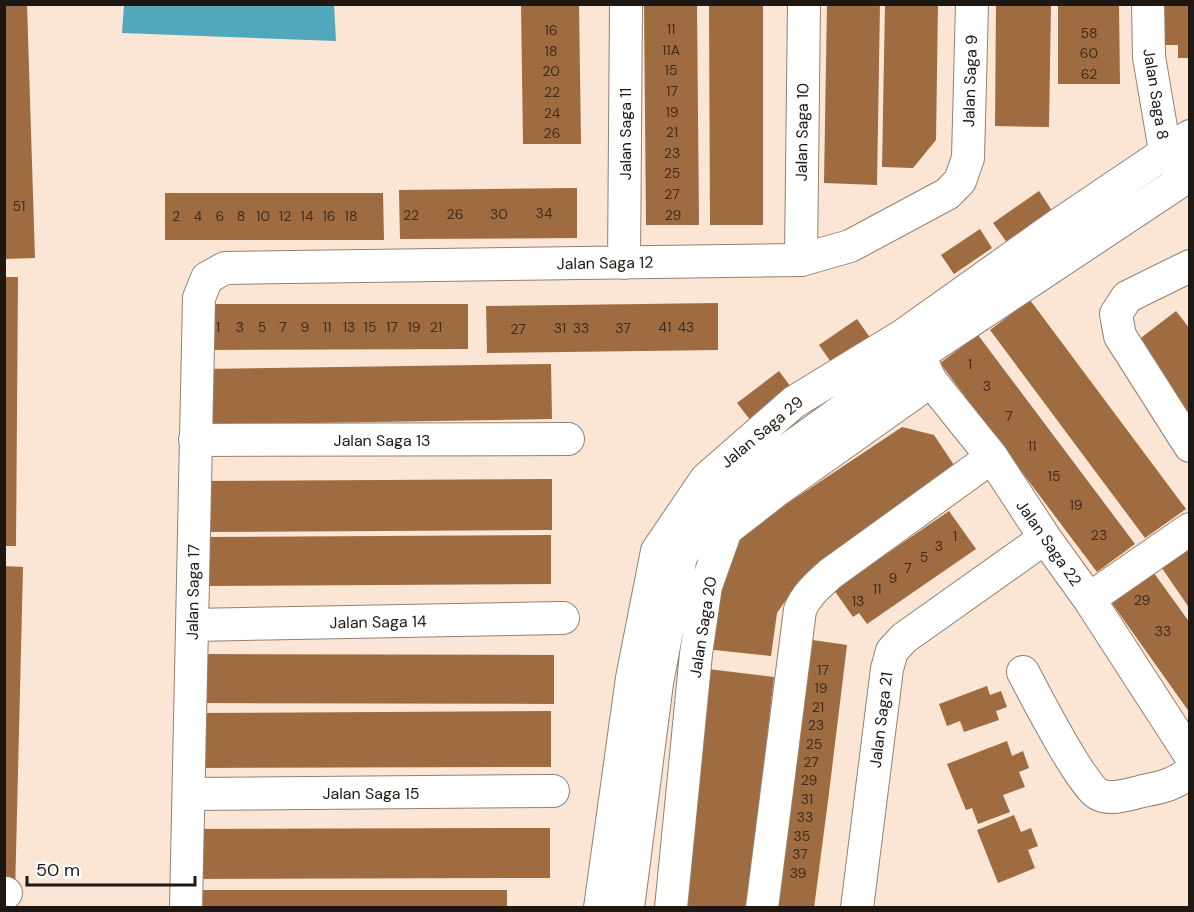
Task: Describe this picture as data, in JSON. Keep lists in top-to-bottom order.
{
  "streets": {
    "street": [
      "Jalan Saga 9",
      "Jalan Saga 8",
      "Jalan Saga 10",
      "Jalan Saga 11",
      "Jalan Saga 12",
      "Jalan Saga 29",
      "Jalan Saga 13",
      "Jalan Saga 22",
      "Jalan Saga 17",
      "Jalan Saga 14",
      "Jalan Saga 20",
      "Jalan Saga 21",
      "Jalan Saga 15"
    ]
  },
  "crossings": [
    ["Jalan Saga 9", "Jalan Saga 12"],
    ["Jalan Saga 8", "Jalan Saga 29"],
    ["Jalan Saga 10", "Jalan Saga 12"],
    ["Jalan Saga 11", "Jalan Saga 12"],
    ["Jalan Saga 12", "Jalan Saga 17"],
    ["Jalan Saga 29", "Jalan Saga 22"],
    ["Jalan Saga 29", "Jalan Saga 20"],
    ["Jalan Saga 13", "Jalan Saga 17"],
    ["Jalan Saga 22", "Jalan Saga 20"],
    ["Jalan Saga 22", "Jalan Saga 21"],
    ["Jalan Saga 17", "Jalan Saga 14"],
    ["Jalan Saga 17", "Jalan Saga 15"]
  ],
  "house_numbers": [
    "11",
    "16",
    "58",
    "11A",
    "18",
    "60",
    "15",
    "20",
    "62",
    "17",
    "22",
    "19",
    "24",
    "21",
    "26",
    "23",
    "25",
    "27",
    "51",
    "34",
    "26",
    "30",
    "22",
    "29",
    "2",
    "4",
    "6",
    "8",
    "10",
    "12",
    "14",
    "16",
    "18",
    "1",
    "3",
    "5",
    "7",
    "9",
    "11",
    "13",
    "15",
    "17",
    "19",
    "21",
    "41",
    "43",
    "31",
    "33",
    "37",
    "27",
    "1",
    "3",
    "7",
    "11",
    "15",
    "19",
    "23",
    "1",
    "3",
    "5",
    "7",
    "9",
    "11",
    "29",
    "13",
    "33",
    "17",
    "19",
    "21",
    "23",
    "25",
    "27",
    "29",
    "31",
    "33",
    "35",
    "37",
    "39"
  ],
  "scale_bar": "50 m"
}
